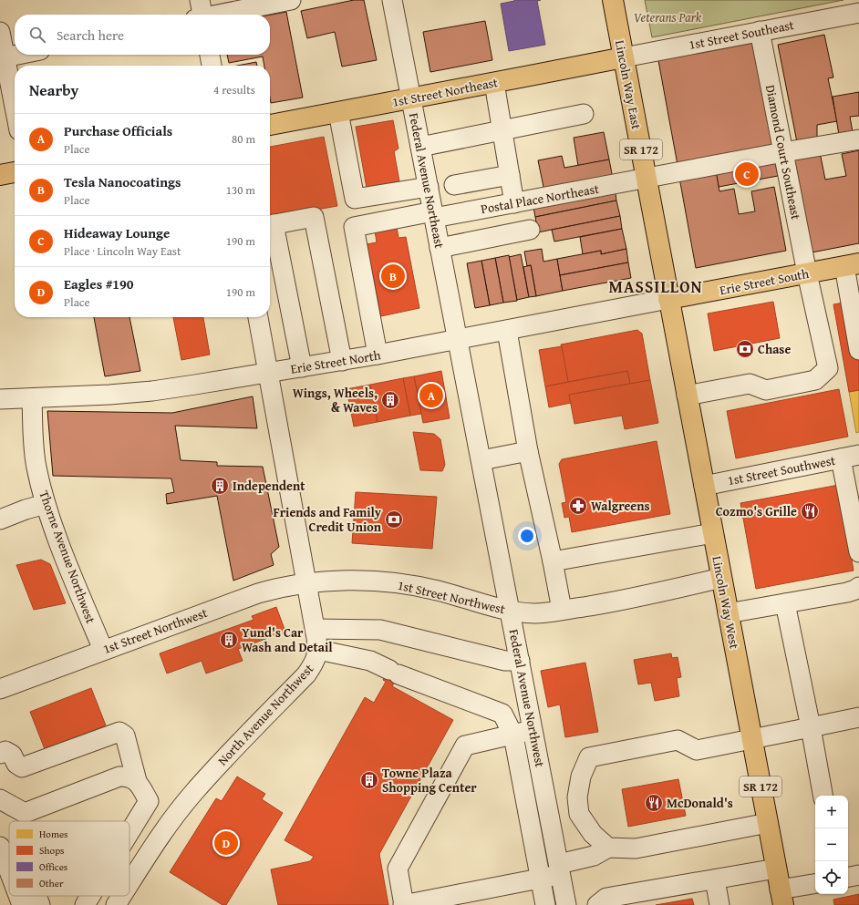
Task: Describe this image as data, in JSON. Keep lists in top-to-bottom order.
{
  "streets": {
    "main road": [
      "Lincoln Way East",
      "1st Street Northeast",
      "SR 172",
      "Erie Street South",
      "Lincoln Way West"
    ],
    "street": [
      "1st Street Southeast",
      "Diamond Court Southeast",
      "Federal Avenue Northeast",
      "Postal Place Northeast",
      "Erie Street North",
      "1st Street Southwest",
      "Thorne Avenue Northwest",
      "1st Street Northwest",
      "Federal Avenue Northwest",
      "North Avenue Northwest"
    ]
  },
  "crossings": [
    ["1st Street Southeast", "Lincoln Way East"],
    ["1st Street Southeast", "1st Street Northeast"],
    ["1st Street Southeast", "Diamond Court Southeast"],
    ["Lincoln Way East", "1st Street Northeast"],
    ["Lincoln Way East", "Postal Place Northeast"],
    ["Lincoln Way East", "Erie Street South"],
    ["Lincoln Way East", "Erie Street North"],
    ["Lincoln Way East", "Lincoln Way West"],
    ["1st Street Northeast", "Federal Avenue Northeast"],
    ["Diamond Court Southeast", "Postal Place Northeast"],
    ["Diamond Court Southeast", "Erie Street South"],
    ["Diamond Court Southeast", "Lincoln Way West"],
    ["Federal Avenue Northeast", "Postal Place Northeast"],
    ["Federal Avenue Northeast", "Erie Street North"],
    ["Federal Avenue Northeast", "Federal Avenue Northwest"],
    ["Postal Place Northeast", "Erie Street North"],
    ["Erie Street South", "Erie Street North"],
    ["Erie Street South", "Lincoln Way West"],
    ["Erie Street North", "Thorne Avenue Northwest"],
    ["Erie Street North", "Lincoln Way West"],
    ["Erie Street North", "Federal Avenue Northwest"],
    ["Erie Street North", "North Avenue Northwest"],
    ["1st Street Southwest", "Lincoln Way West"],
    ["Thorne Avenue Northwest", "1st Street Northwest"],
    ["1st Street Northwest", "Lincoln Way West"],
    ["1st Street Northwest", "Federal Avenue Northwest"],
    ["1st Street Northwest", "North Avenue Northwest"]
  ],
  "districts": ["MASSILLON"],
  "parks": ["Veterans Park"],
  "places": {
    "bank": ["Chase", "Friends and Family Credit Union"],
    "building": [
      "Wings, Wheels, & Waves",
      "Independent",
      "Yund's Car Wash and Detail",
      "Towne Plaza Shopping Center"
    ],
    "pharmacy": ["Walgreens"],
    "restaurant": ["Cozmo's Grille", "McDonald's"]
  },
  "legend": [
    "Homes",
    "Shops",
    "Offices",
    "Other"
  ],
  "page": {
    "search": "Search here",
    "heading": ["Nearby", "4 results"],
    "list": [
      {
        "mark": "A",
        "name": "Purchase Officials",
        "note": "Place",
        "value": "80 m"
      },
      {
        "mark": "B",
        "name": "Tesla Nanocoatings",
        "note": "Place",
        "value": "130 m"
      },
      {
        "mark": "C",
        "name": "Hideaway Lounge",
        "note": "Place · Lincoln Way East",
        "value": "190 m"
      },
      {
        "mark": "D",
        "name": "Eagles #190",
        "note": "Place",
        "value": "190 m"
      }
    ],
    "pins": [
      "C",
      "B",
      "A",
      "D"
    ],
    "map_buttons": ["+", "−"]
  }
}
